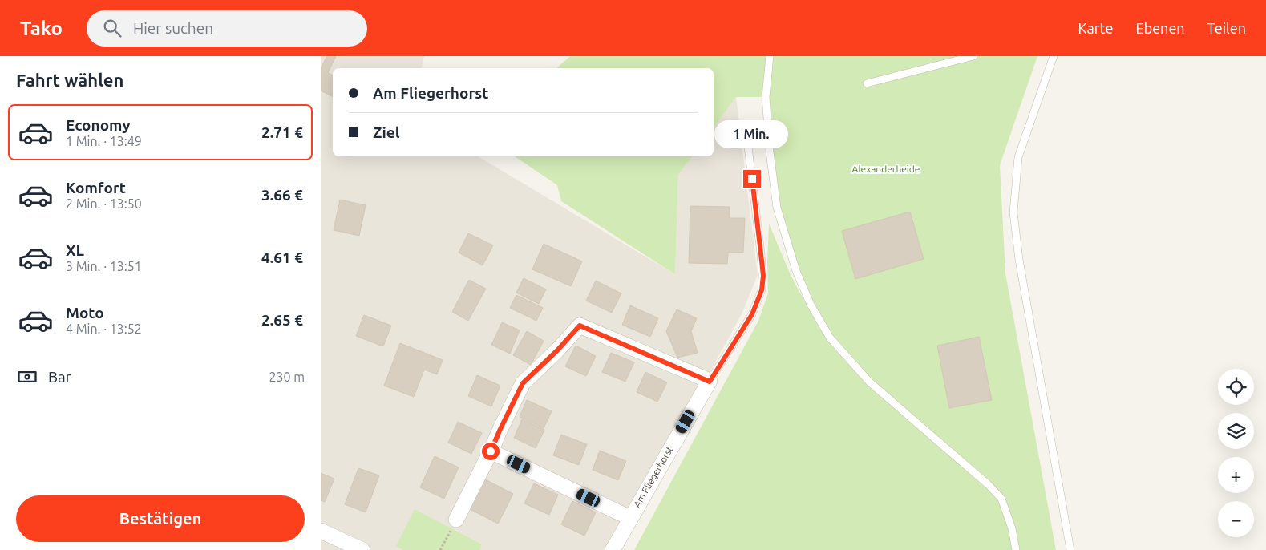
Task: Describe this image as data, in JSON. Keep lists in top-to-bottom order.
{
  "streets": {
    "street": ["Am Fliegerhorst"]
  },
  "parks": ["Alexanderheide"],
  "page": {
    "header": "Tako",
    "search": "Hier suchen",
    "nav": ["Karte", "Ebenen", "Teilen"],
    "heading": "Fahrt wählen",
    "banner": ["Am Fliegerhorst", "Ziel"],
    "list": [
      {
        "name": "Economy",
        "note": "1 Min. · 13:49",
        "value": "2.71 €"
      },
      {
        "name": "Komfort",
        "note": "2 Min. · 13:50",
        "value": "3.66 €"
      },
      {
        "name": "XL",
        "note": "3 Min. · 13:51",
        "value": "4.61 €"
      },
      {
        "name": "Moto",
        "note": "4 Min. · 13:52",
        "value": "2.65 €"
      }
    ],
    "bubble": "1 Min.",
    "pay": ["Bar", "230 m"],
    "map_buttons": ["+", "−"],
    "buttons": "Bestätigen"
  }
}
